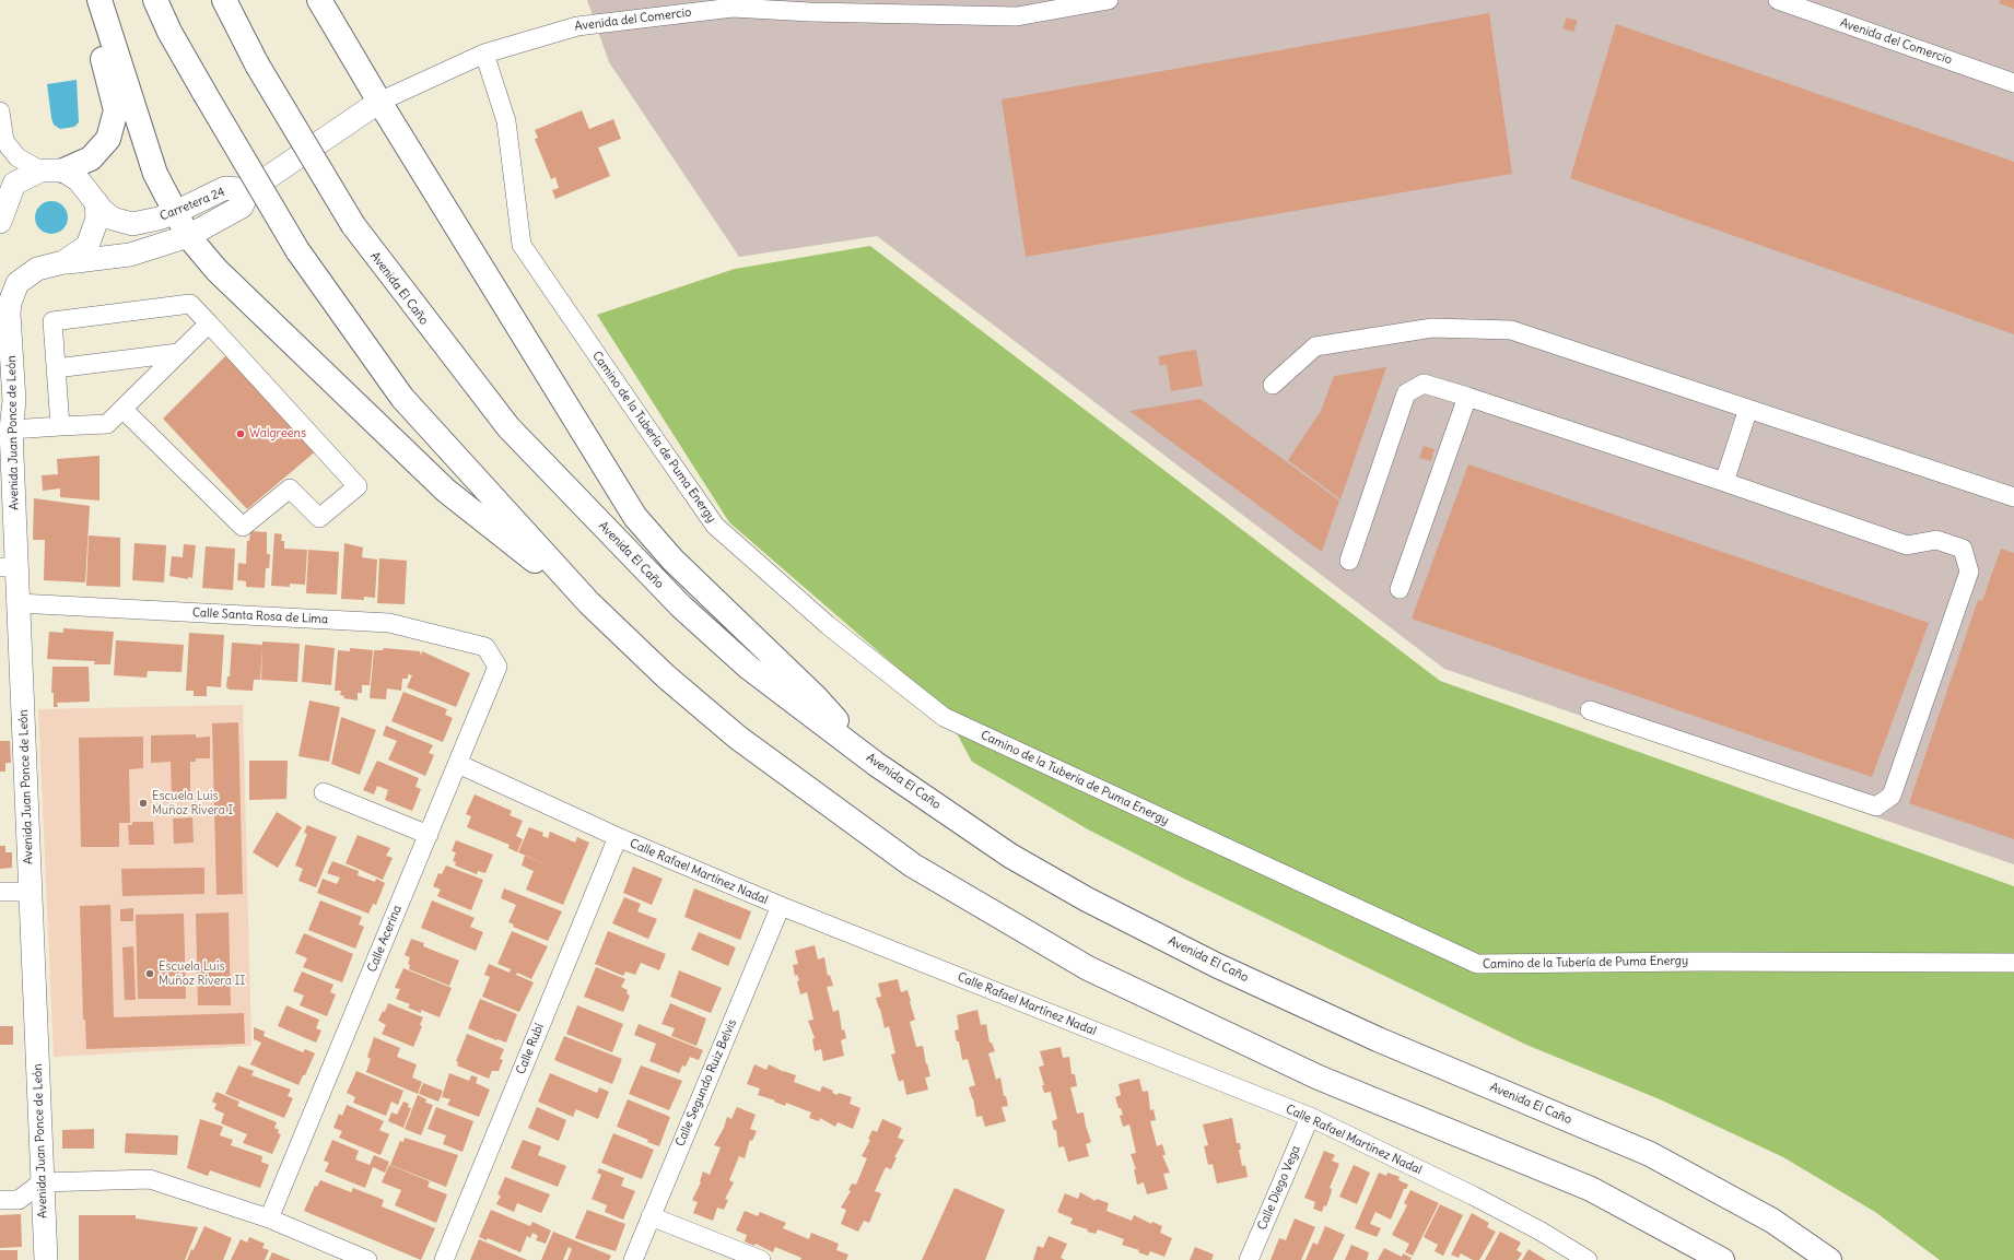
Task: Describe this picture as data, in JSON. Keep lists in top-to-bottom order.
{
  "streets": {
    "highway": ["Avenida El Caño"],
    "main road": ["Carretera 24", "Avenida Juan Ponce de León"],
    "street": [
      "Avenida del Comercio",
      "Camino de la Tubería de Puma Energy",
      "Calle Santa Rosa de Lima",
      "Calle Rafael Martínez Nadal",
      "Calle Acerina",
      "Calle Rubí",
      "Calle Segundo Ruiz Belvis",
      "Calle Diego Vega"
    ]
  },
  "crossings": [
    ["Avenida del Comercio", "Camino de la Tubería de Puma Energy"],
    ["Carretera 24", "Avenida Juan Ponce de León"],
    ["Avenida Juan Ponce de León", "Calle Santa Rosa de Lima"],
    ["Calle Santa Rosa de Lima", "Calle Acerina"],
    ["Calle Rafael Martínez Nadal", "Calle Acerina"],
    ["Calle Rafael Martínez Nadal", "Calle Rubí"],
    ["Calle Rafael Martínez Nadal", "Calle Segundo Ruiz Belvis"],
    ["Calle Rafael Martínez Nadal", "Calle Diego Vega"]
  ],
  "places": ["Walgreens", "Escuela Luis Muñoz Rivera I", "Escuela Luis Muñoz Rivera II"]
}
